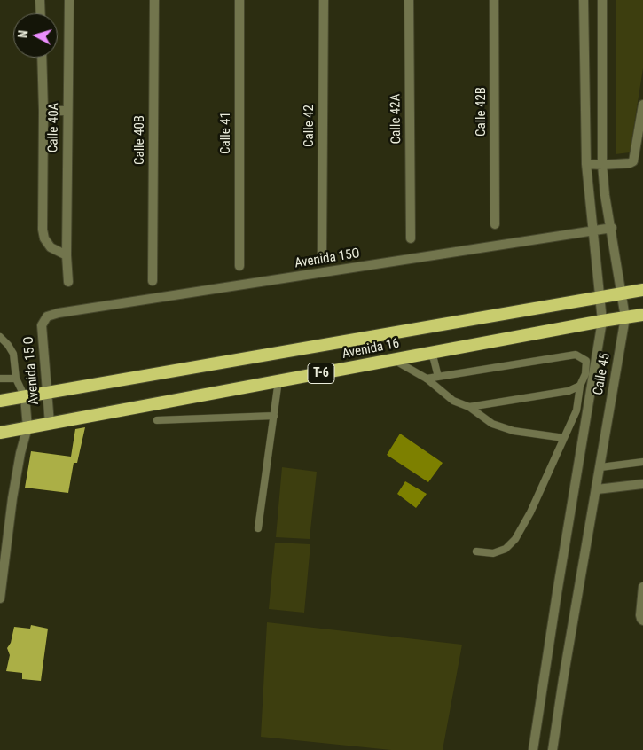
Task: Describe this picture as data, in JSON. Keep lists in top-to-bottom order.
{
  "streets": {
    "highway": ["Avenida 16", "T-6"],
    "street": [
      "Calle 42B",
      "Calle 42A",
      "Calle 42",
      "Calle 40A",
      "Calle 41",
      "Calle 40B",
      "Avenida 15O",
      "Avenida 15 O",
      "Calle 45"
    ]
  },
  "crossings": [
    ["Avenida 15O", "Avenida 15 O"],
    ["Avenida 15O", "Calle 45"],
    ["Avenida 16", "Avenida 15 O"],
    ["Avenida 16", "Calle 45"]
  ],
  "north": "left"
}
